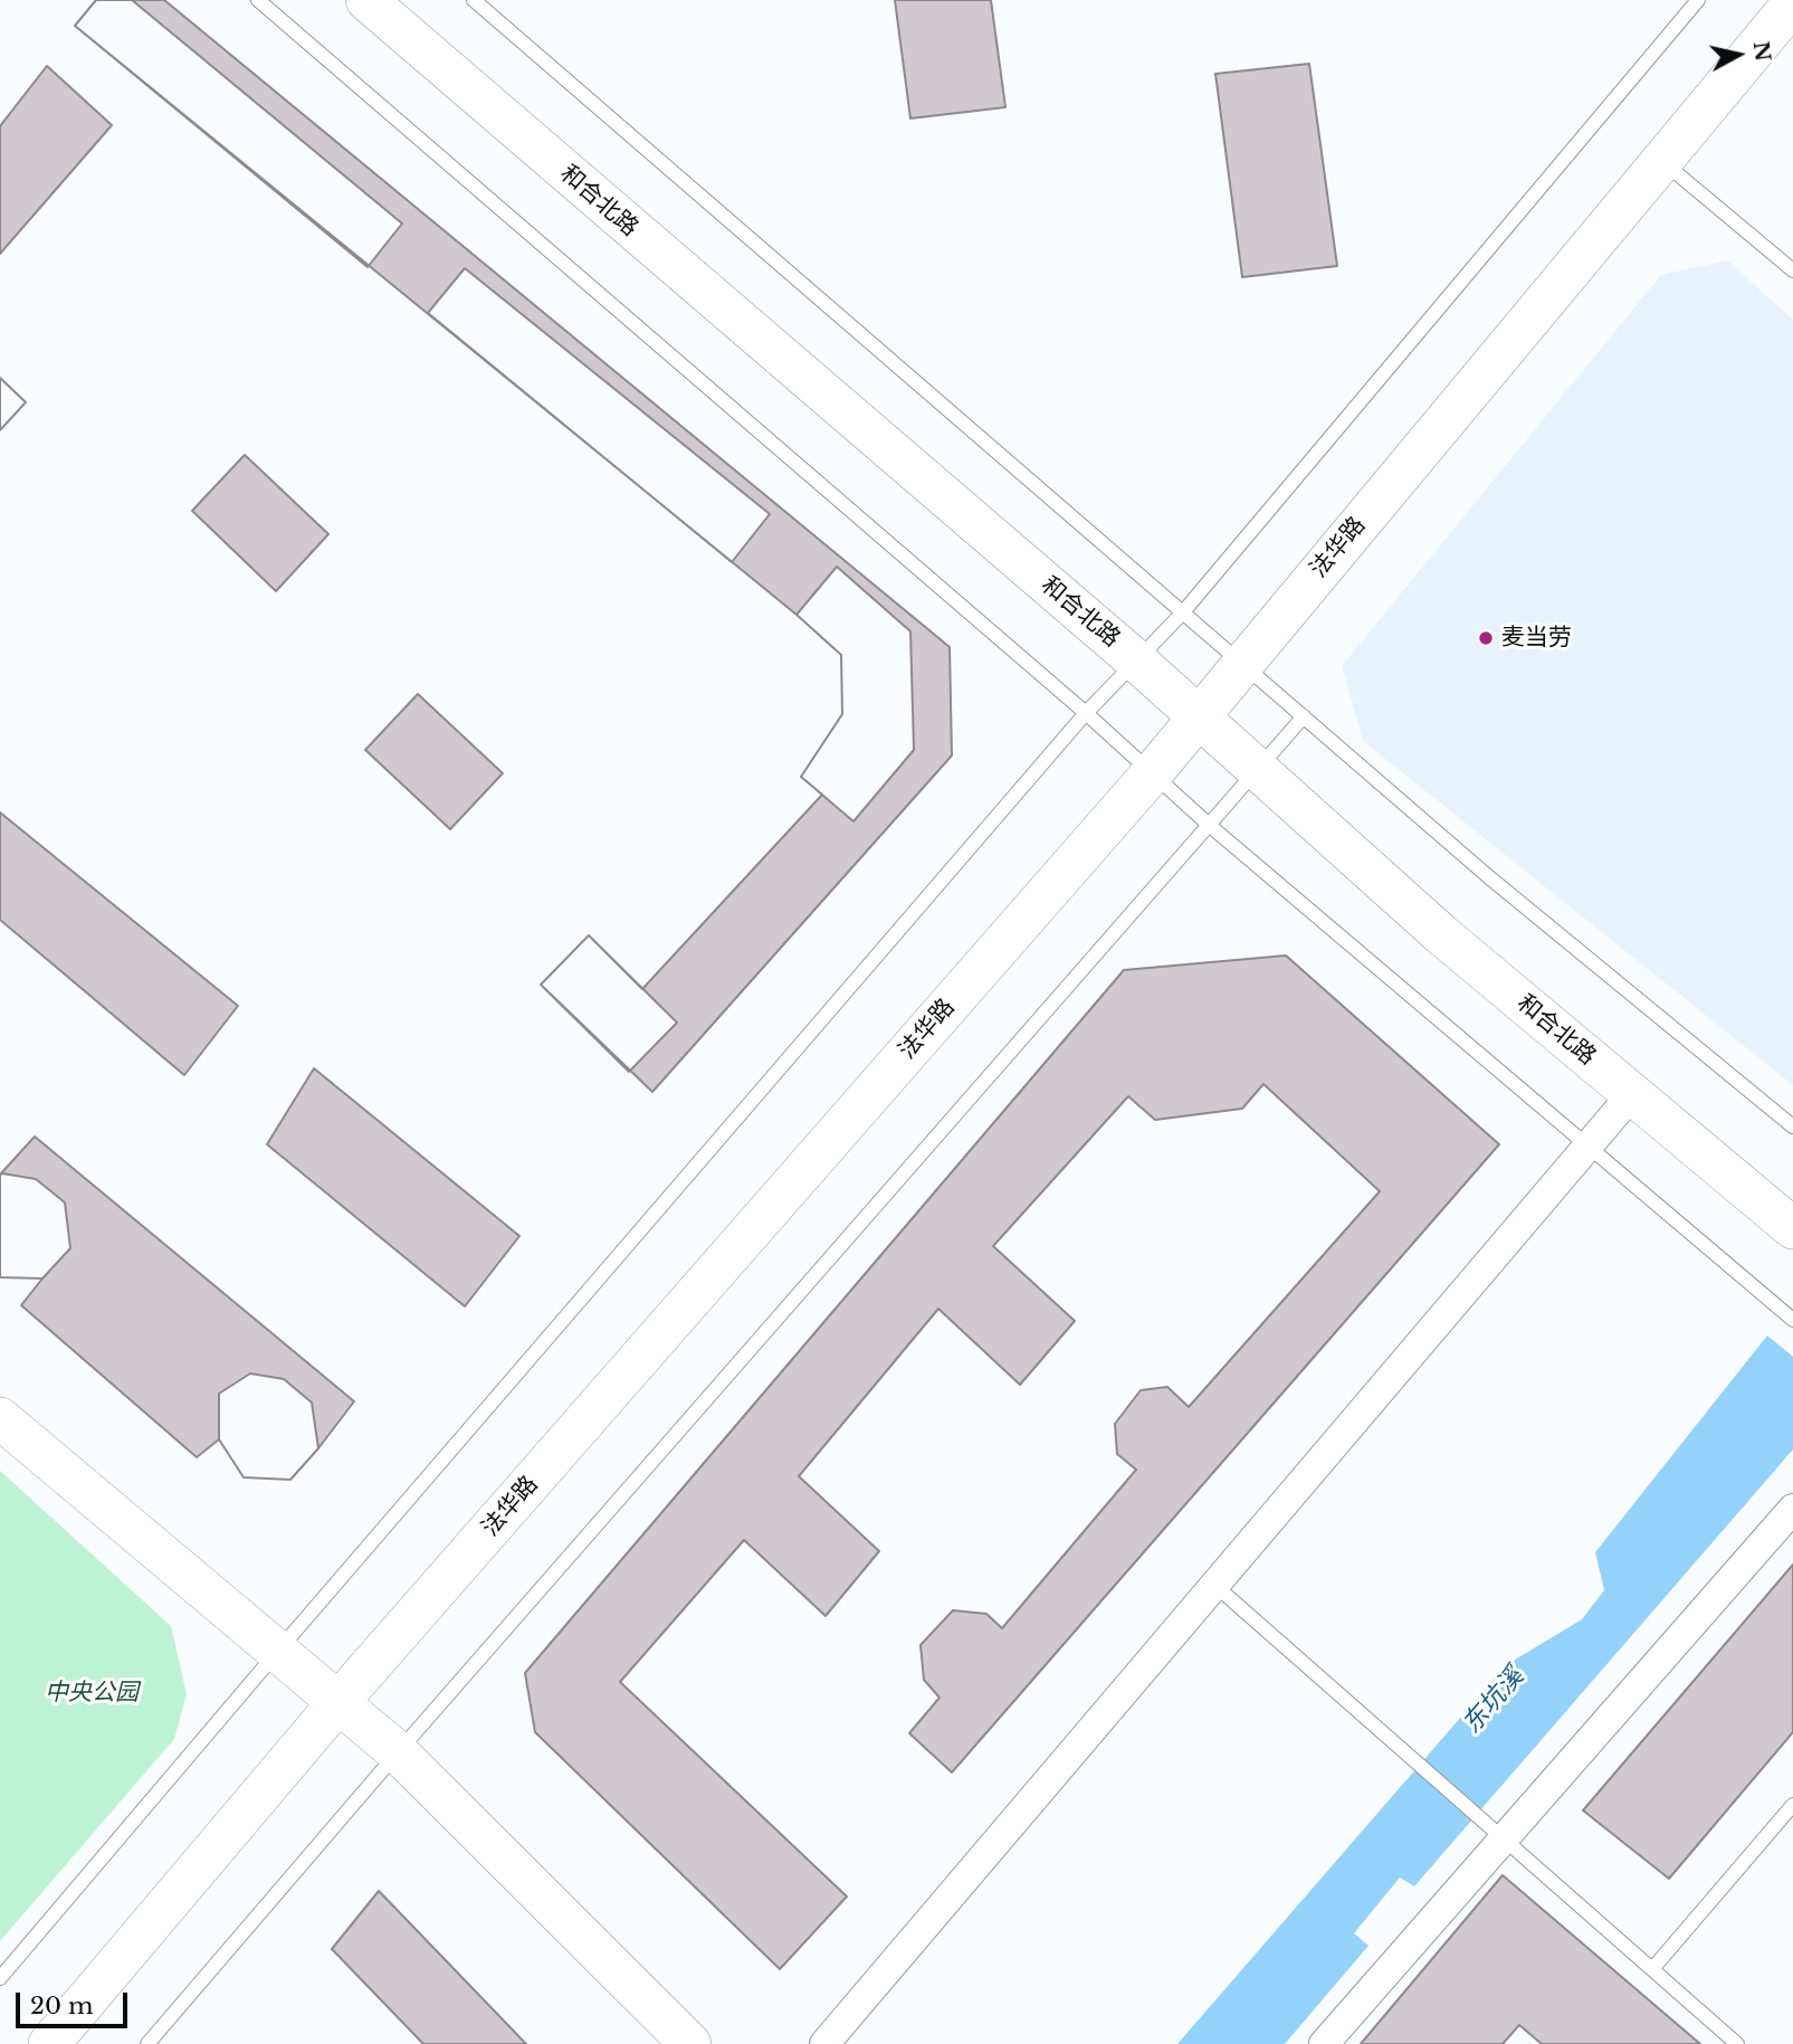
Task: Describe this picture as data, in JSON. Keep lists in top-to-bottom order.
{
  "streets": {
    "main road": ["和合北路", "法华路"]
  },
  "crossings": [
    ["和合北路", "法华路"]
  ],
  "water": ["东坑溪"],
  "parks": ["中央公园"],
  "places": ["麦当劳"],
  "scale_bar": "20 m",
  "north": "right"
}
